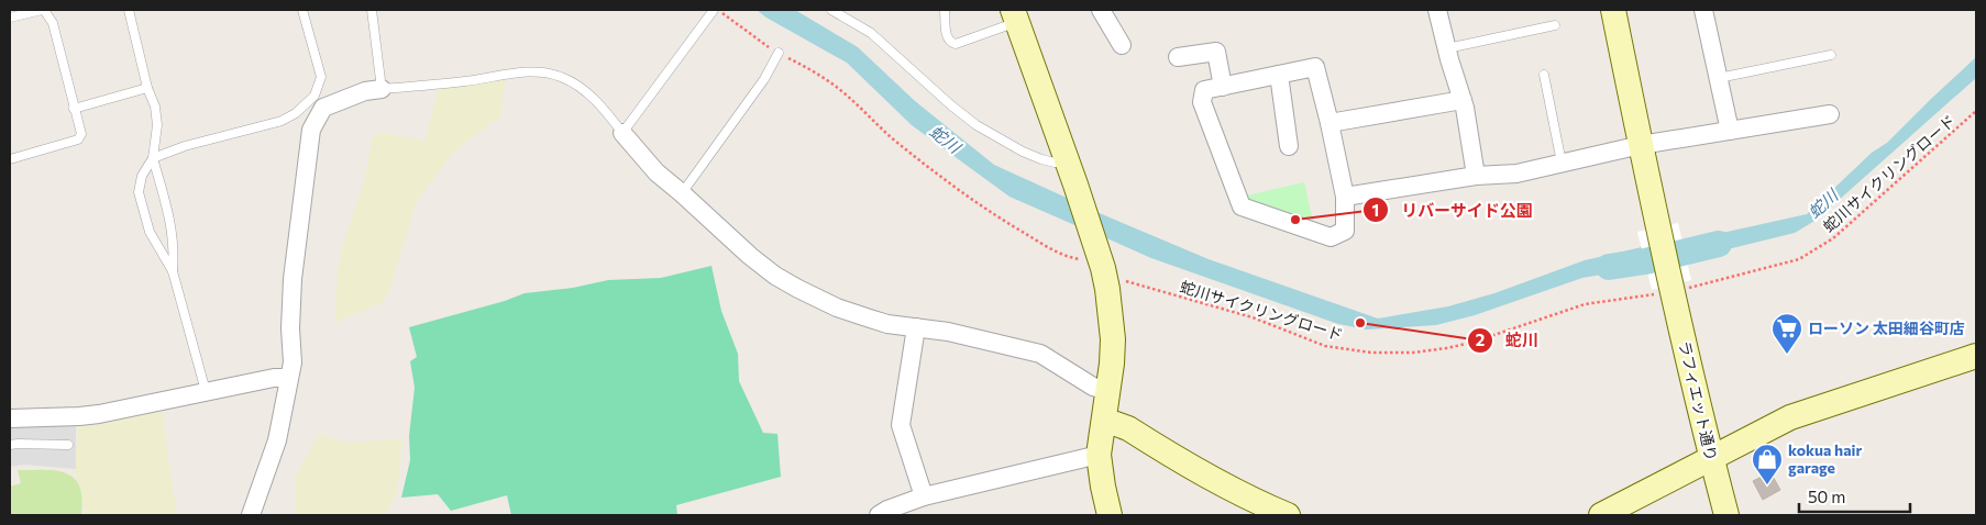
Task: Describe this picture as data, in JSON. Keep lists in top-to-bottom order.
{
  "streets": {
    "street": ["ラフィエット通り"],
    "path": ["蛇川サイクリングロード"]
  },
  "crossings": [
    ["蛇川サイクリングロード", "ラフィエット通り"]
  ],
  "water": ["蛇川"],
  "places": {
    "other": ["リバーサイド公園", "蛇川"],
    "supermarket": ["ローソン 太田細谷町店"],
    "shop": ["kokua hair garage"]
  },
  "scale_bar": "50 m"
}
